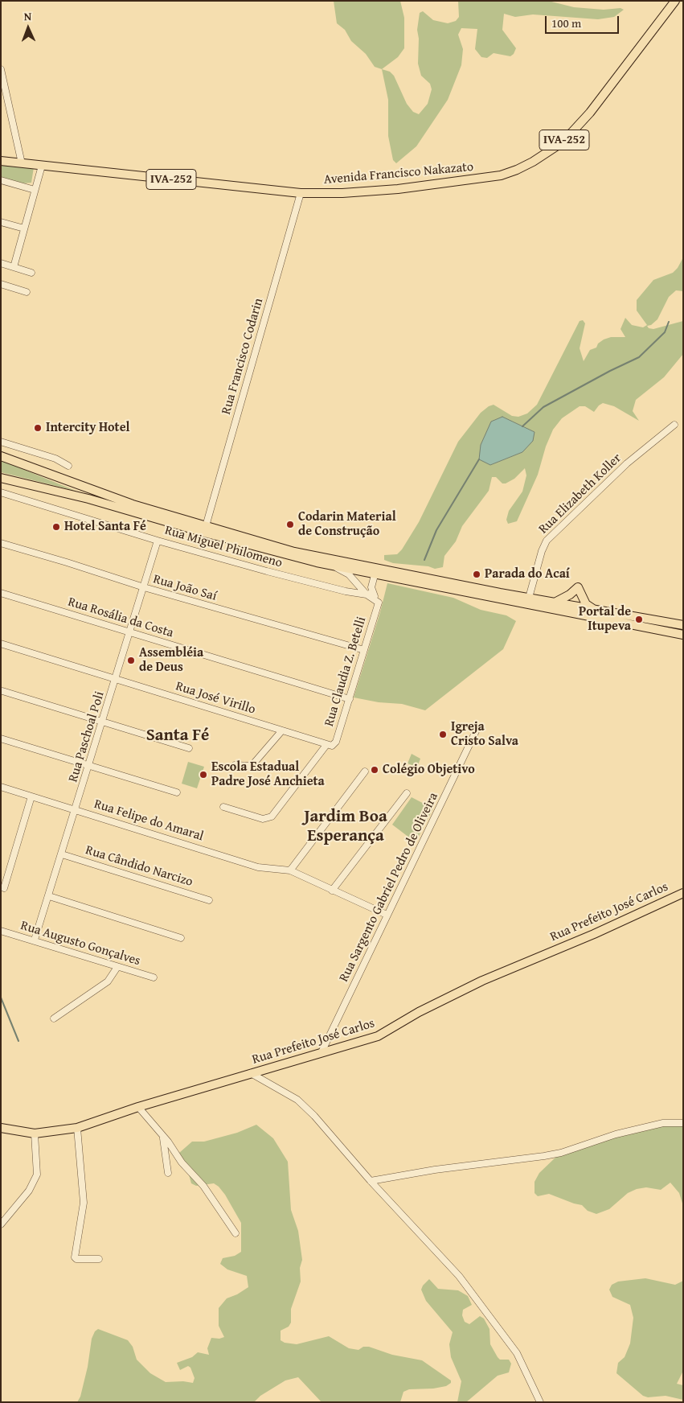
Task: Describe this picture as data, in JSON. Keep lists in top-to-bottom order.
{
  "streets": {
    "main road": ["IVA-252", "Avenida Francisco Nakazato", "Rua Prefeito José Carlos"],
    "street": [
      "Rua Francisco Codarin",
      "Rua Elizabeth Koller",
      "Rua Miguel Philomeno",
      "Rua João Saí",
      "Rua Rosália da Costa",
      "Rua Claudia Z. Betelli",
      "Rua José Virillo",
      "Rua Paschoal Poli",
      "Rua Felipe do Amaral",
      "Rua Cândido Narcizo",
      "Rua Sargento Gabriel Pedro de Oliveira",
      "Rua Augusto Gonçalves"
    ]
  },
  "crossings": [
    ["Avenida Francisco Nakazato", "Rua Francisco Codarin"],
    ["Rua Miguel Philomeno", "Rua Claudia Z. Betelli"],
    ["Rua Miguel Philomeno", "Rua Paschoal Poli"],
    ["Rua João Saí", "Rua Claudia Z. Betelli"],
    ["Rua João Saí", "Rua Paschoal Poli"],
    ["Rua Rosália da Costa", "Rua Claudia Z. Betelli"],
    ["Rua Rosália da Costa", "Rua Paschoal Poli"],
    ["Rua Claudia Z. Betelli", "Rua José Virillo"],
    ["Rua José Virillo", "Rua Paschoal Poli"],
    ["Rua Paschoal Poli", "Rua Felipe do Amaral"],
    ["Rua Paschoal Poli", "Rua Cândido Narcizo"],
    ["Rua Paschoal Poli", "Rua Augusto Gonçalves"],
    ["Rua Felipe do Amaral", "Rua Sargento Gabriel Pedro de Oliveira"],
    ["Rua Sargento Gabriel Pedro de Oliveira", "Rua Prefeito José Carlos"]
  ],
  "districts": ["Santa Fé", "Jardim Boa Esperança"],
  "places": [
    "Intercity Hotel",
    "Codarin Material de Construção",
    "Hotel Santa Fé",
    "Parada do Acaí",
    "Portal de Itupeva",
    "Assembléia de Deus",
    "Igreja Cristo Salva",
    "Colégio Objetivo",
    "Escola Estadual Padre José Anchieta"
  ],
  "scale_bar": "100 m",
  "north": "top"
}
